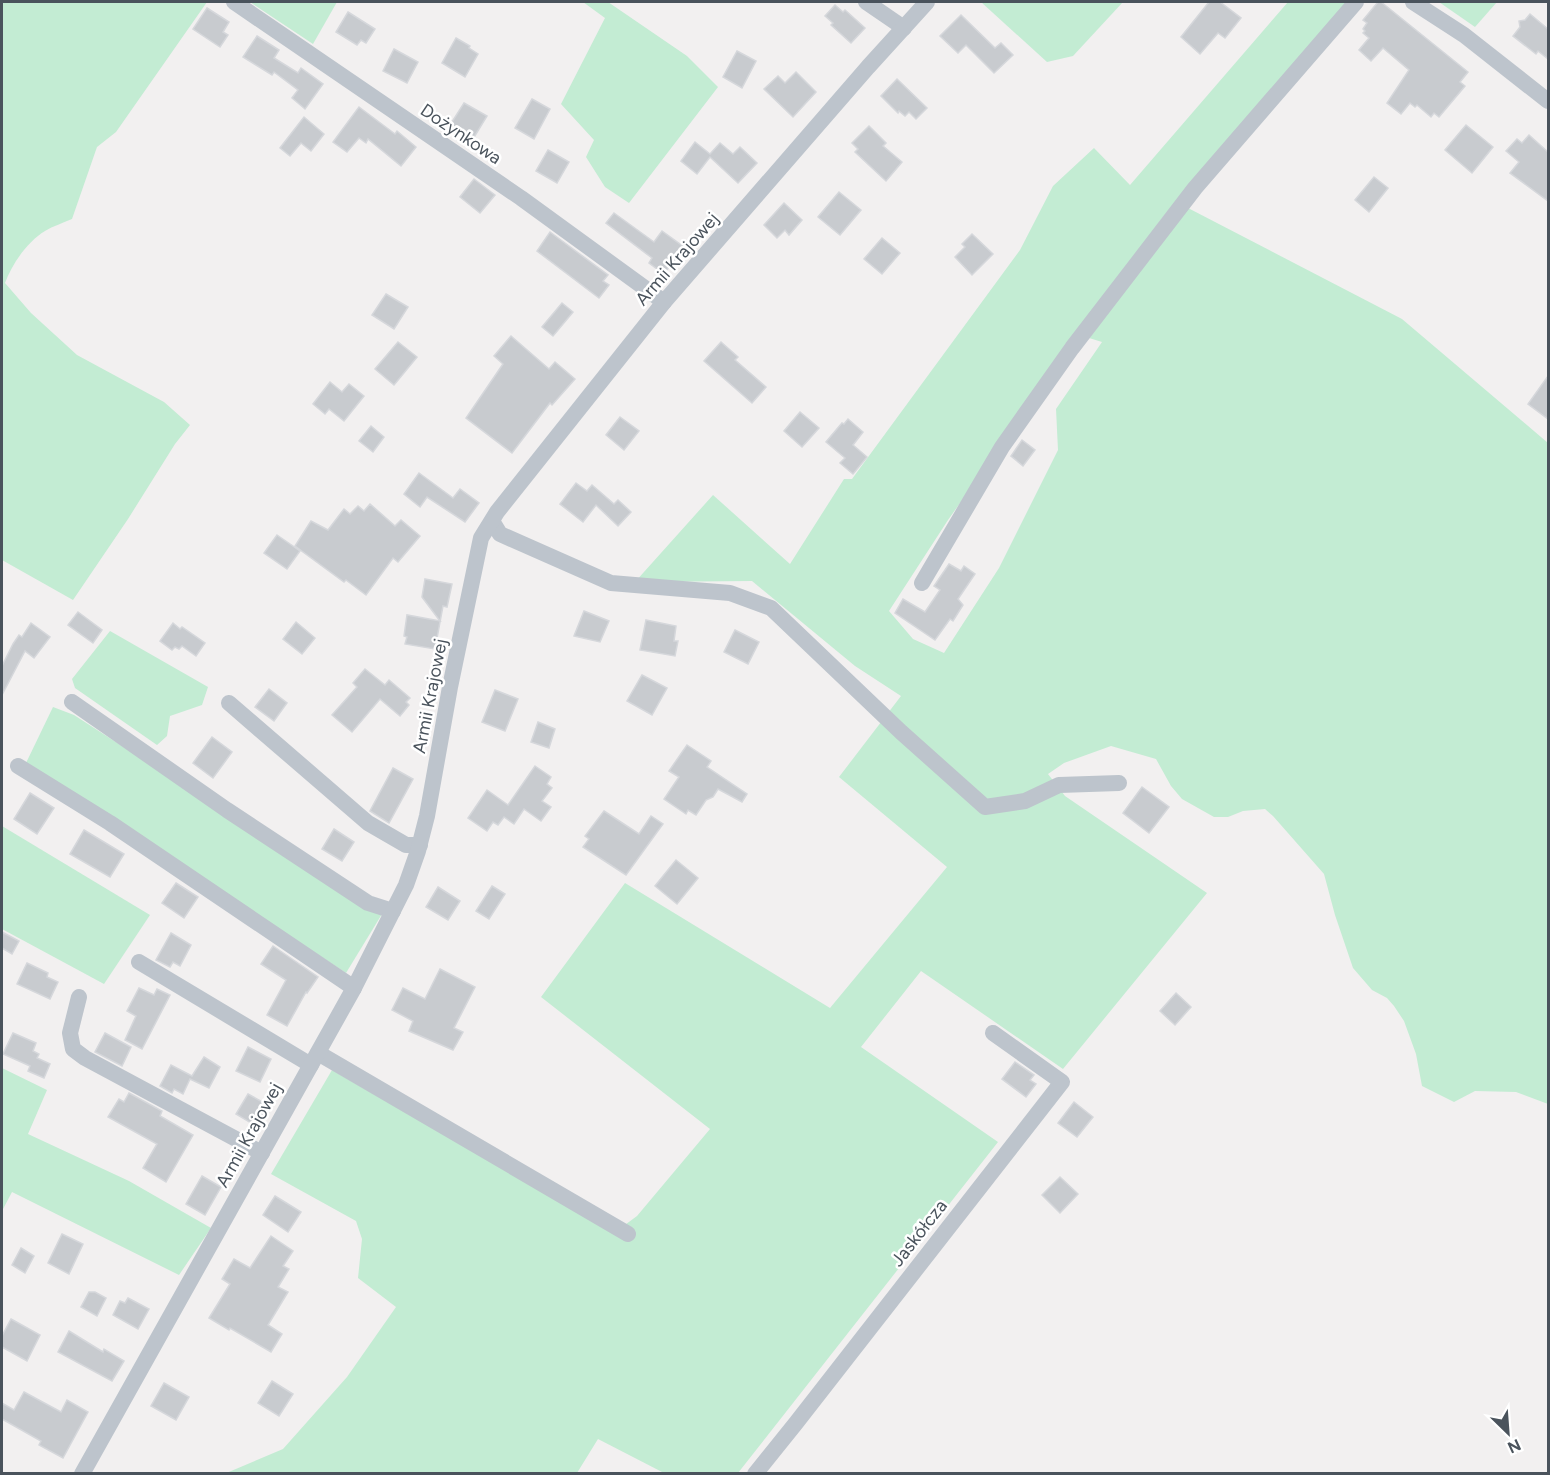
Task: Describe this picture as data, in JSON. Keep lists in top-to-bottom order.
{
  "streets": {
    "street": ["Dożynkowa", "Armii Krajowej", "Jaskółcza"]
  },
  "crossings": [
    ["Dożynkowa", "Armii Krajowej"]
  ],
  "north": "bottom right"
}
